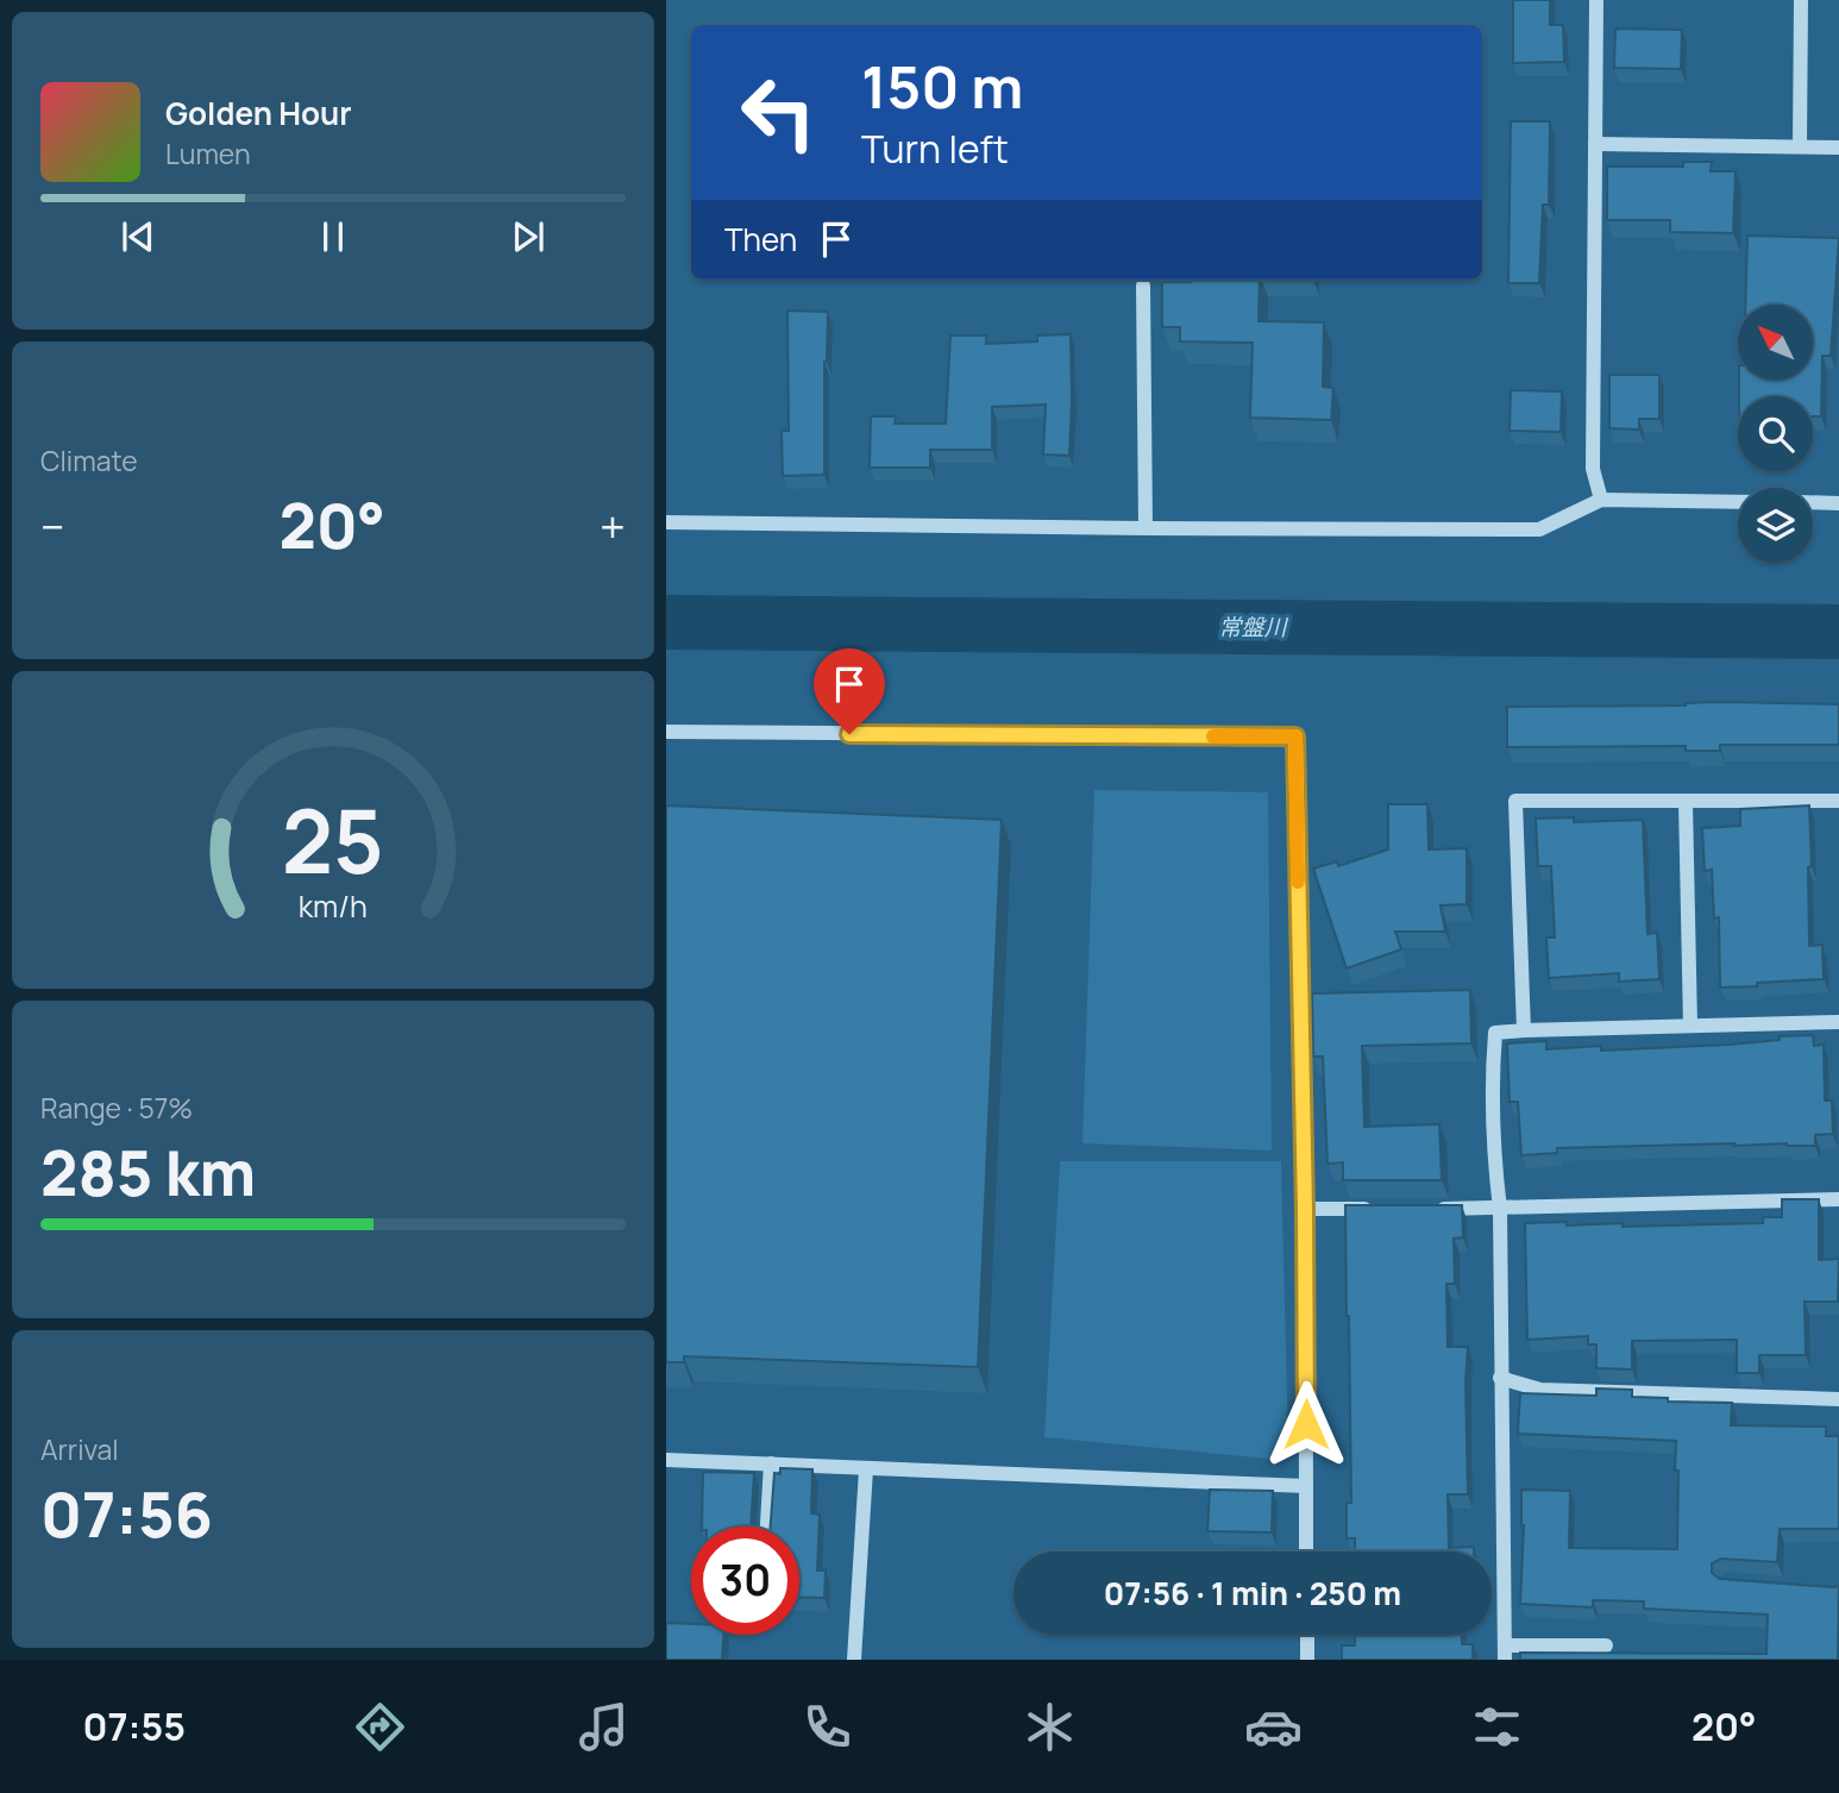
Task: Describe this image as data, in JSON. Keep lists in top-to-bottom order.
{
  "water": ["常盤川"],
  "north": "top left",
  "page": {
    "turn": ["150 m", "Turn left"],
    "song": ["Golden Hour", "Lumen"],
    "then": "Then",
    "tile": [
      "Climate",
      ["Range · 57%", "285 km"],
      ["Arrival", "07:56"]
    ],
    "heat": ["−", "20°", "+"],
    "limit": "30",
    "trip": "07:56 · 1 min · 250 m",
    "tabs": ["07:55", "20°"],
    "gauge": ["25", "km/h"]
  }
}
